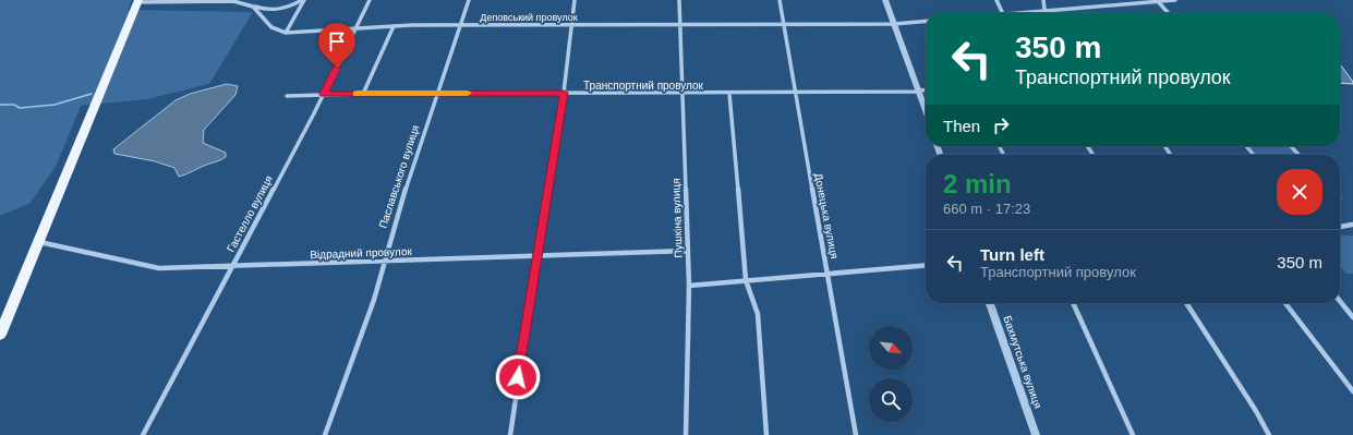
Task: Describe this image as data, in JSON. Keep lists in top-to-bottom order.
{
  "streets": {
    "street": [
      "Деповський провулок",
      "Транспортний провулок",
      "Паславського вулиця",
      "Гастелло вулиця",
      "Донецька вулиця",
      "Пушкіна вулиця",
      "Відрадний провулок",
      "Бахмутська вулиця"
    ]
  },
  "crossings": [
    ["Деповський провулок", "Паславського вулиця"],
    ["Деповський провулок", "Гастелло вулиця"],
    ["Деповський провулок", "Донецька вулиця"],
    ["Деповський провулок", "Пушкіна вулиця"],
    ["Транспортний провулок", "Паславського вулиця"],
    ["Транспортний провулок", "Гастелло вулиця"],
    ["Транспортний провулок", "Донецька вулиця"],
    ["Транспортний провулок", "Пушкіна вулиця"],
    ["Паславського вулиця", "Відрадний провулок"],
    ["Гастелло вулиця", "Відрадний провулок"],
    ["Пушкіна вулиця", "Відрадний провулок"]
  ],
  "north": "bottom right",
  "page": {
    "turn": ["350 m", "Транспортний провулок"],
    "then": "Then",
    "heading": ["2 min", "660 m · 17:23"],
    "list": [
      {
        "name": "Turn left",
        "note": "Транспортний провулок",
        "value": "350 m"
      }
    ]
  }
}
